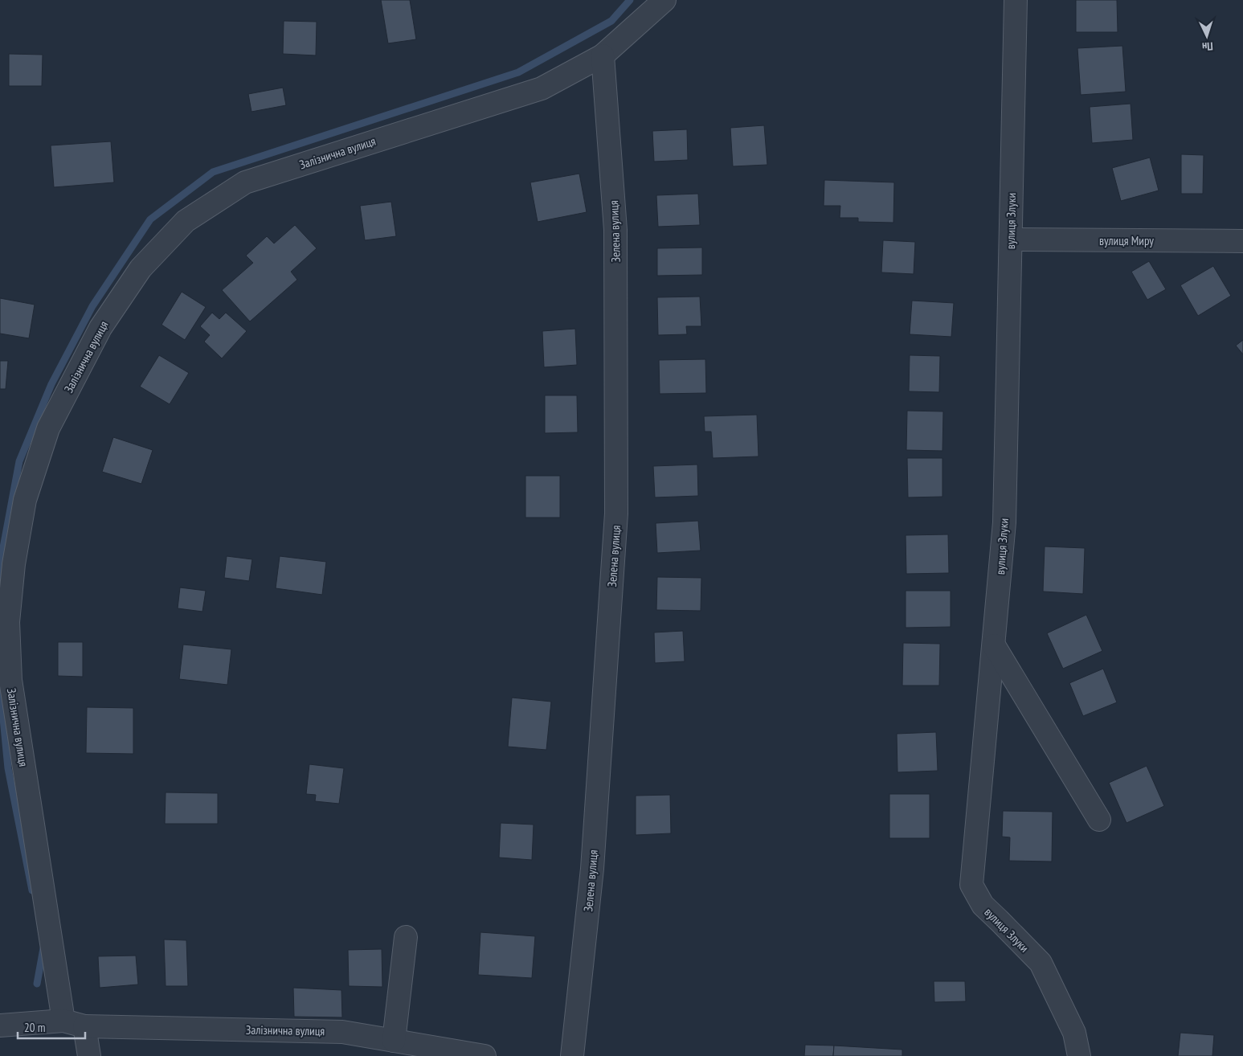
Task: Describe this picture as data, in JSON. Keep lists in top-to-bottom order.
{
  "streets": {
    "street": [
      "Залізнична вулиця",
      "вулиця Злуки",
      "Зелена вулиця",
      "вулиця Миру"
    ]
  },
  "crossings": [
    ["Залізнична вулиця", "Зелена вулиця"],
    ["вулиця Злуки", "вулиця Миру"]
  ],
  "scale_bar": "20 m",
  "north": "bottom"
}
